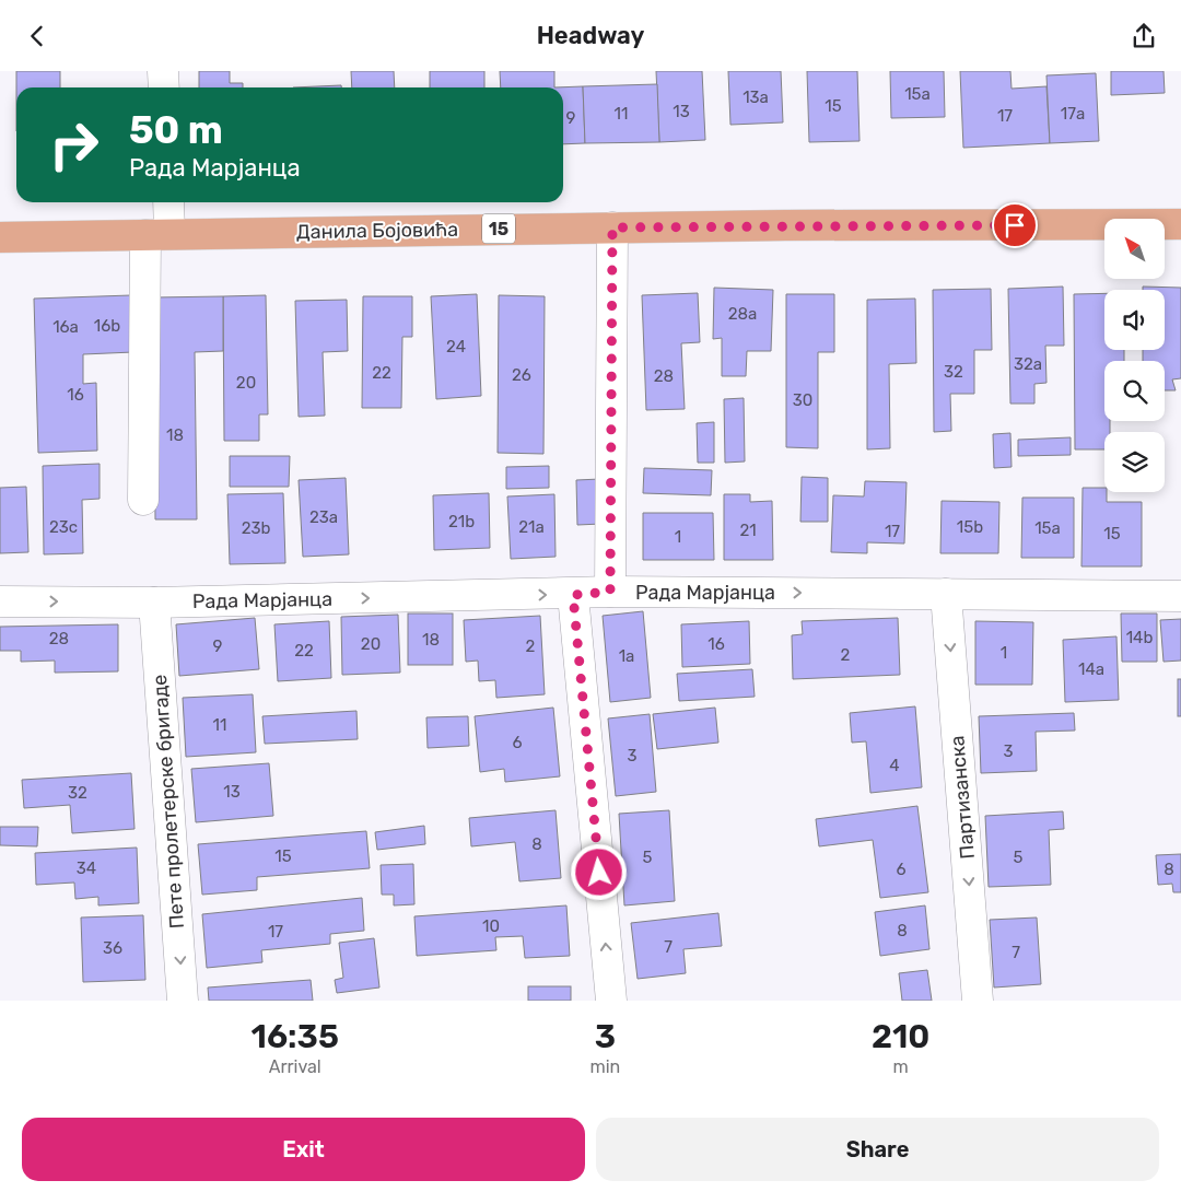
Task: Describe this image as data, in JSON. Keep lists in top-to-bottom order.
{
  "streets": {
    "main road": ["15", "Данила Бојовића"],
    "street": ["Рада Марјанца", "Партизанска", "Пете пролетерске бригаде"]
  },
  "crossings": [
    ["Рада Марјанца", "Партизанска"],
    ["Рада Марјанца", "Пете пролетерске бригаде"]
  ],
  "one_way": ["Рада Марјанца", "Партизанска", "Пете пролетерске бригаде"],
  "house_numbers": [
    "15a",
    "13a",
    "15",
    "13",
    "11",
    "17a",
    "17",
    "9",
    "28a",
    "16b",
    "16a",
    "24",
    "32a",
    "32",
    "22",
    "26",
    "28",
    "20",
    "16",
    "30",
    "18",
    "23a",
    "21b",
    "23c",
    "21a",
    "15b",
    "23b",
    "15a",
    "21",
    "17",
    "15",
    "1",
    "14b",
    "28",
    "18",
    "20",
    "16",
    "9",
    "2",
    "22",
    "1",
    "2",
    "1a",
    "14a",
    "11",
    "6",
    "3",
    "3",
    "4",
    "13",
    "32",
    "8",
    "15",
    "5",
    "5",
    "34",
    "6",
    "8",
    "10",
    "8",
    "17",
    "7",
    "36",
    "7"
  ],
  "north": "top left",
  "page": {
    "header": "Headway",
    "turn": ["50 m", "Рада Марјанца"],
    "eta": [
      "16:35",
      "Arrival",
      "3",
      "min",
      "210",
      "m"
    ],
    "buttons": ["Exit", "Share"]
  }
}
